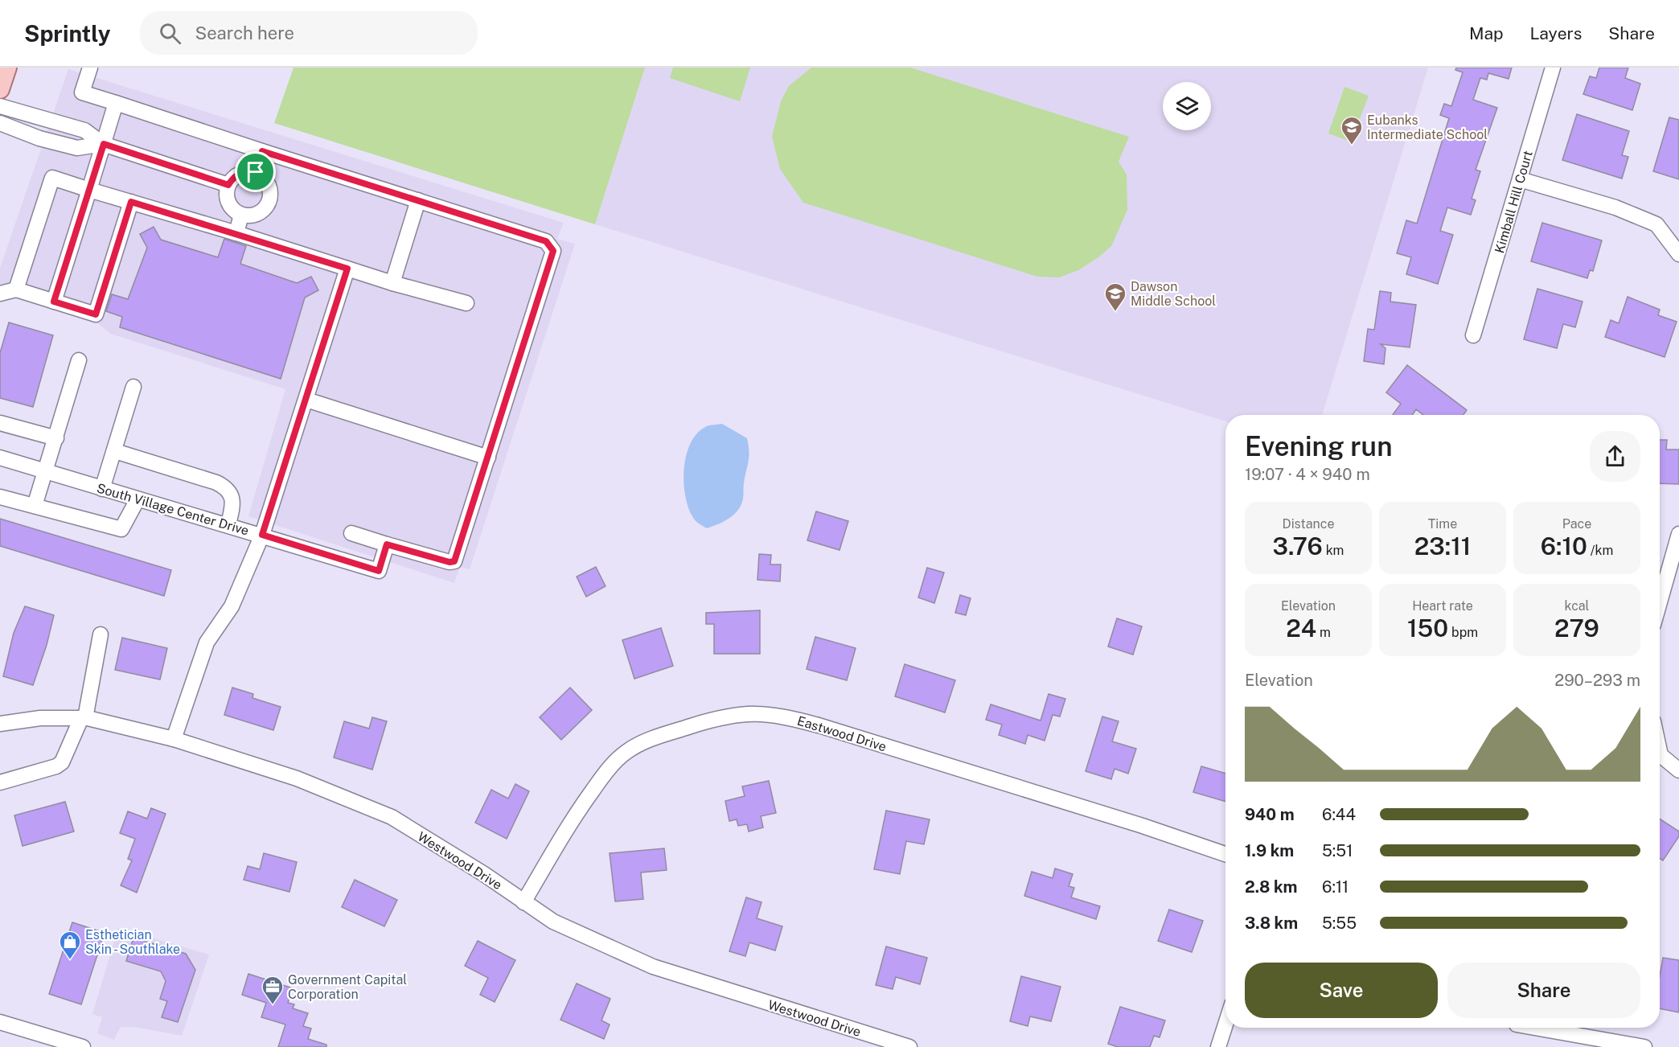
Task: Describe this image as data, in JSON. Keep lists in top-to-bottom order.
{
  "streets": {
    "street": [
      "Kimball Hill Court",
      "South Village Center Drive",
      "Eastwood Drive",
      "Westwood Drive"
    ]
  },
  "crossings": [
    ["Eastwood Drive", "Westwood Drive"]
  ],
  "places": {
    "school or university": ["Eubanks Intermediate School", "Dawson Middle School"],
    "shop": ["Esthetician Skin - Southlake"],
    "office": ["Government Capital Corporation"]
  },
  "page": {
    "header": "Sprintly",
    "search": "Search here",
    "nav": ["Map", "Layers", "Share"],
    "heading": ["Evening run", "19:07 · 4 × 940 m"],
    "stats": [
      ["Distance", "3.76 km"],
      ["Time", "23:11"],
      ["Pace", "6:10 /km"],
      ["Elevation", "24 m"],
      ["Heart rate", "150 bpm"],
      ["kcal", "279"]
    ],
    "chart": ["Elevation", "290–293 m"],
    "list": [
      {
        "name": "940 m",
        "note": "6:44"
      },
      {
        "name": "1.9 km",
        "note": "5:51"
      },
      {
        "name": "2.8 km",
        "note": "6:11"
      },
      {
        "name": "3.8 km",
        "note": "5:55"
      }
    ],
    "buttons": ["Save", "Share"]
  }
}
